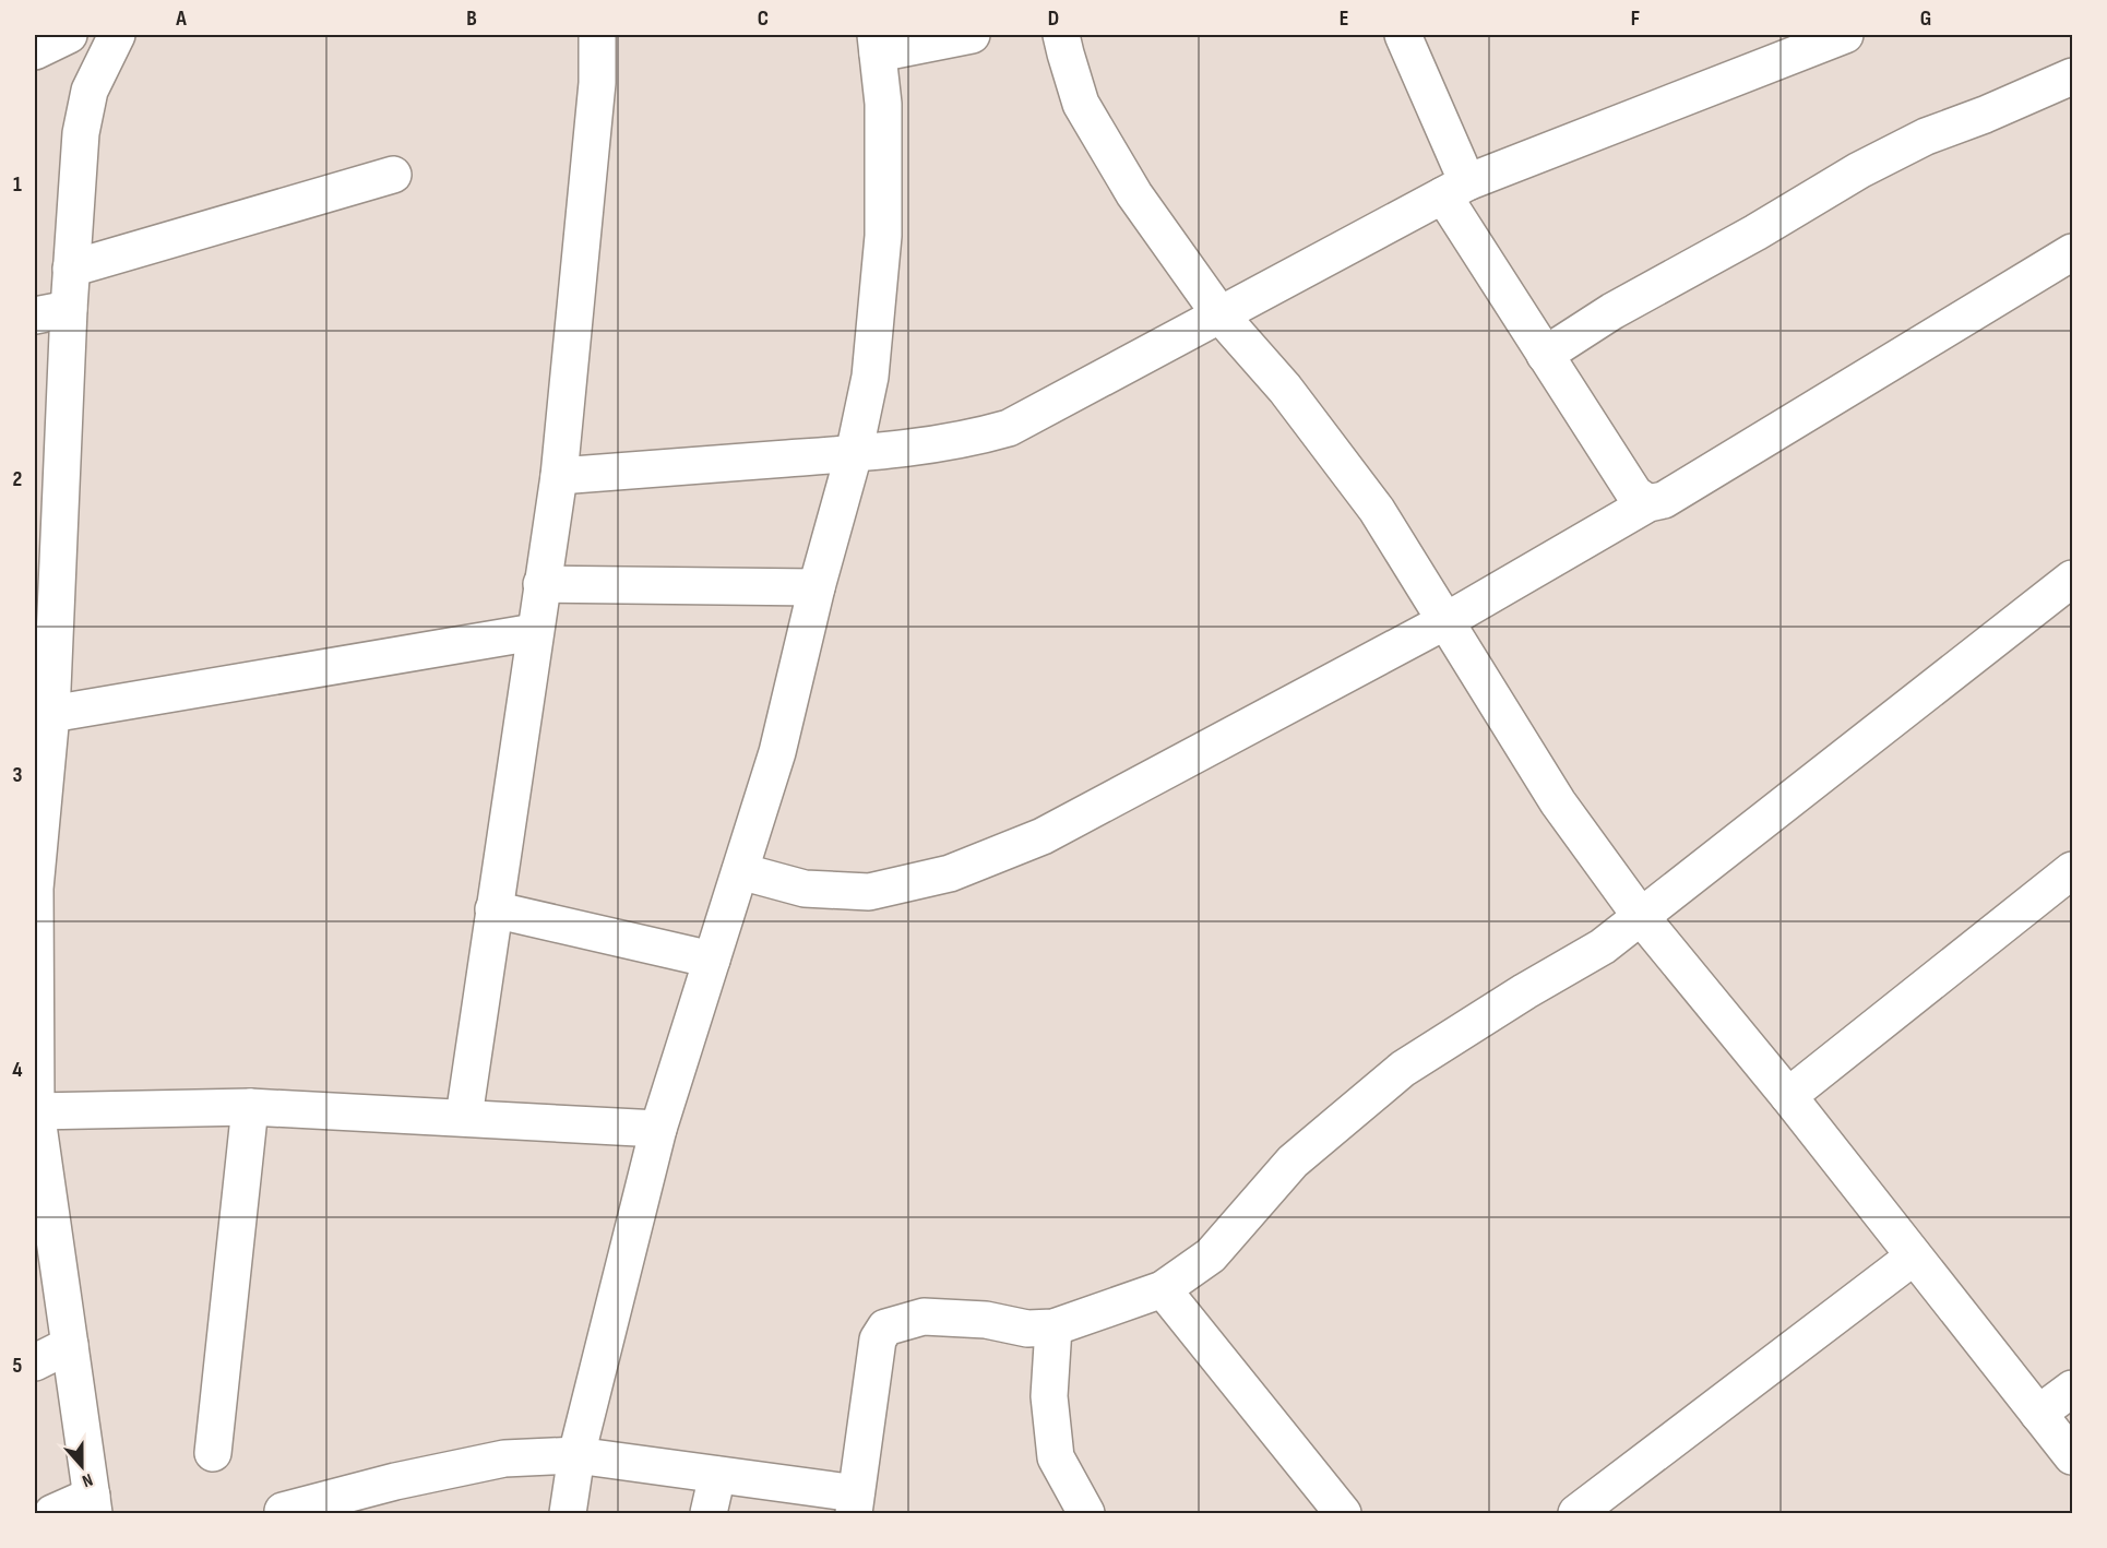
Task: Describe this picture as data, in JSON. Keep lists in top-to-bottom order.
{
  "north": "bottom",
  "grid": {
    "columns": [
      "A",
      "B",
      "C",
      "D",
      "E",
      "F",
      "G"
    ],
    "rows": [
      "1",
      "2",
      "3",
      "4",
      "5"
    ]
  }
}
